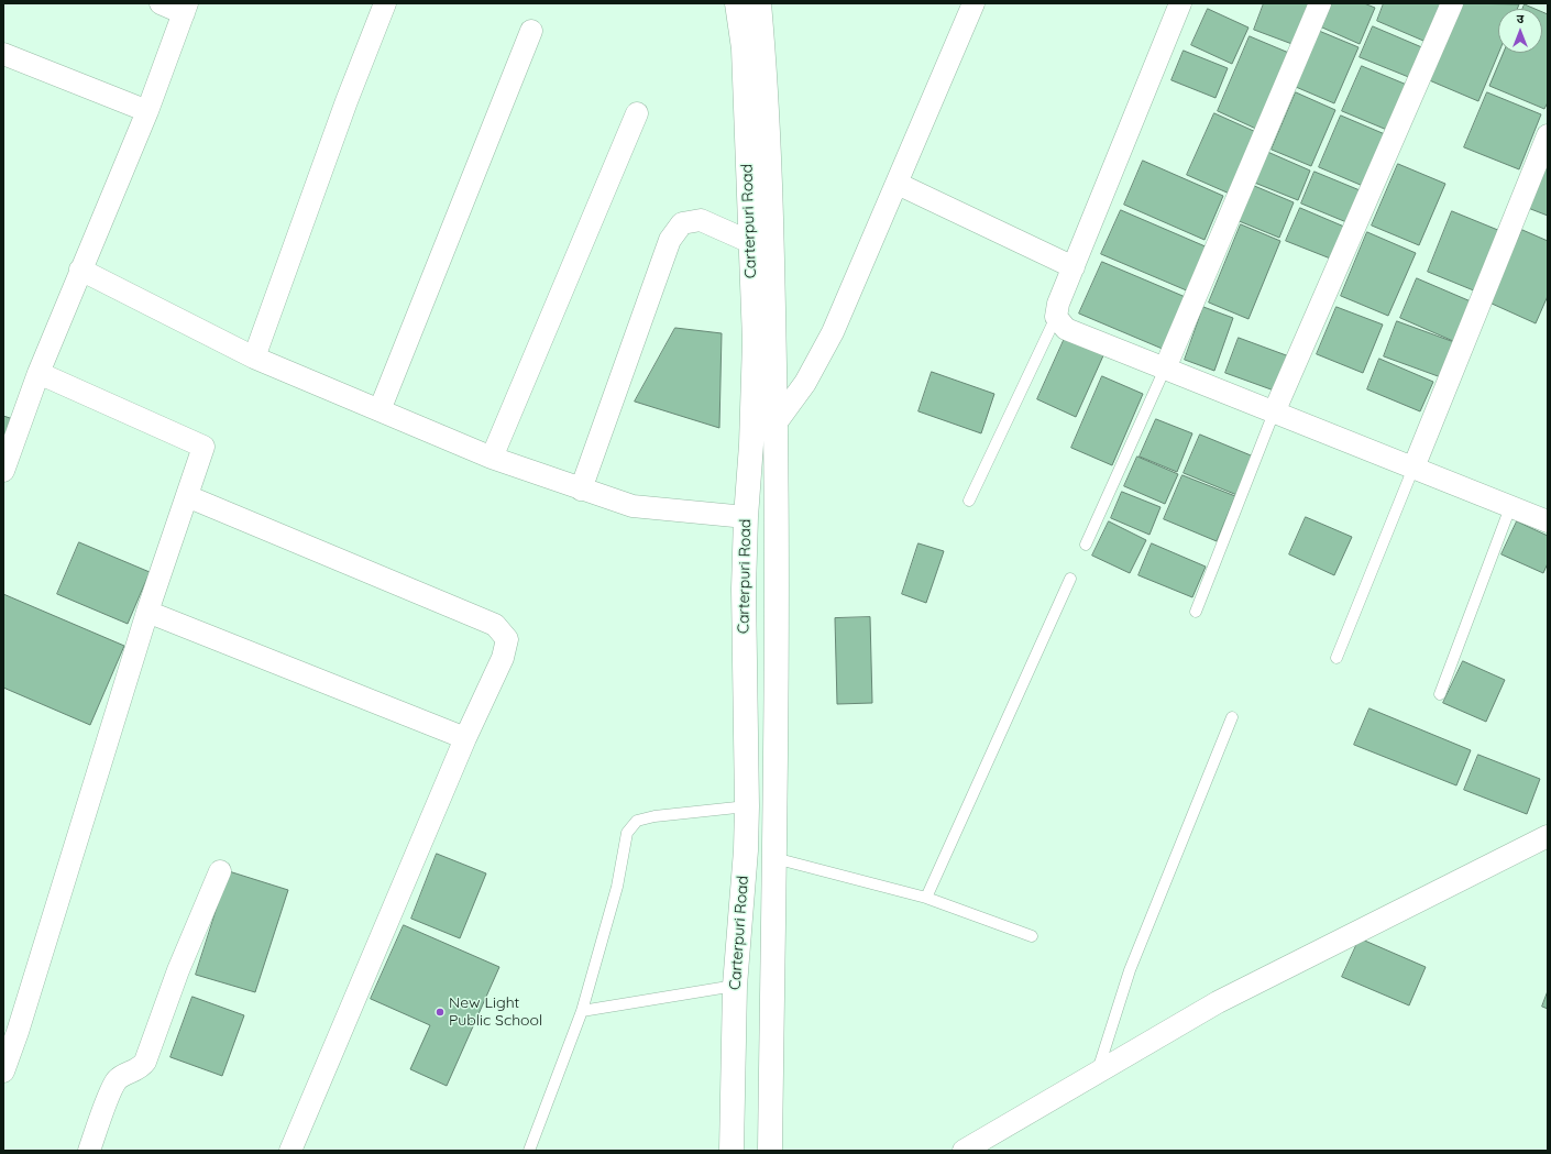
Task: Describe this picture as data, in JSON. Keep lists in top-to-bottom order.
{
  "streets": {
    "main road": ["Carterpuri Road"]
  },
  "places": ["New Light Public School"],
  "north": "top"
}
